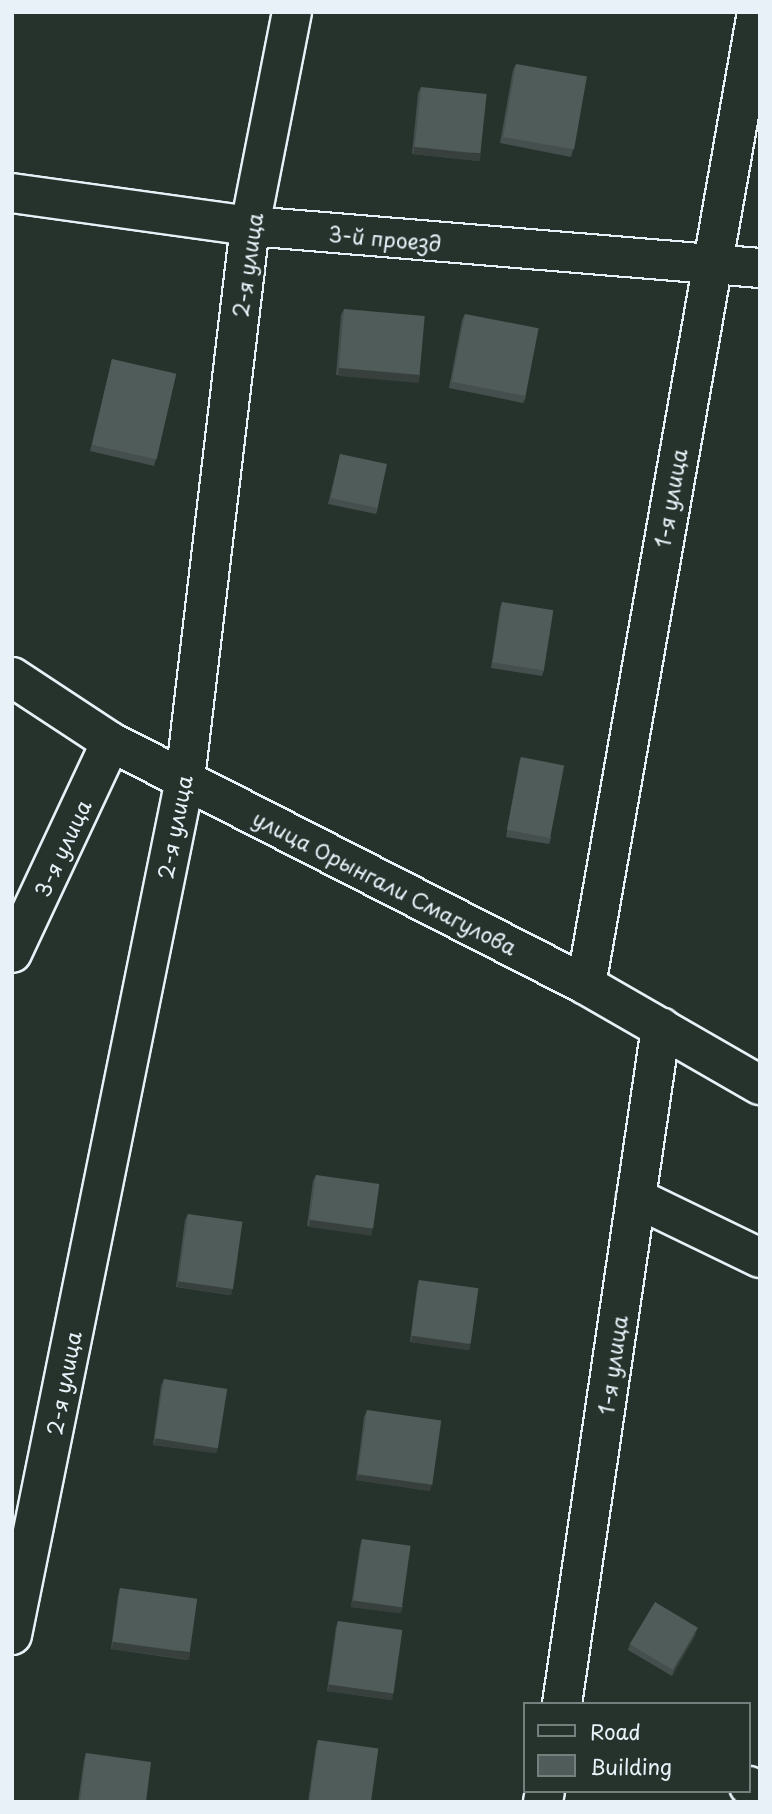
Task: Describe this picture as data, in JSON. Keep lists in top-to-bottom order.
{
  "streets": {
    "street": [
      "3-й проезд",
      "2-я улица",
      "1-я улица",
      "3-я улица",
      "улица Орынгали Смагулова"
    ]
  },
  "crossings": [
    ["3-й проезд", "2-я улица"],
    ["3-й проезд", "1-я улица"],
    ["2-я улица", "улица Орынгали Смагулова"],
    ["1-я улица", "улица Орынгали Смагулова"],
    ["3-я улица", "улица Орынгали Смагулова"]
  ],
  "legend": ["Road", "Building"]
}
